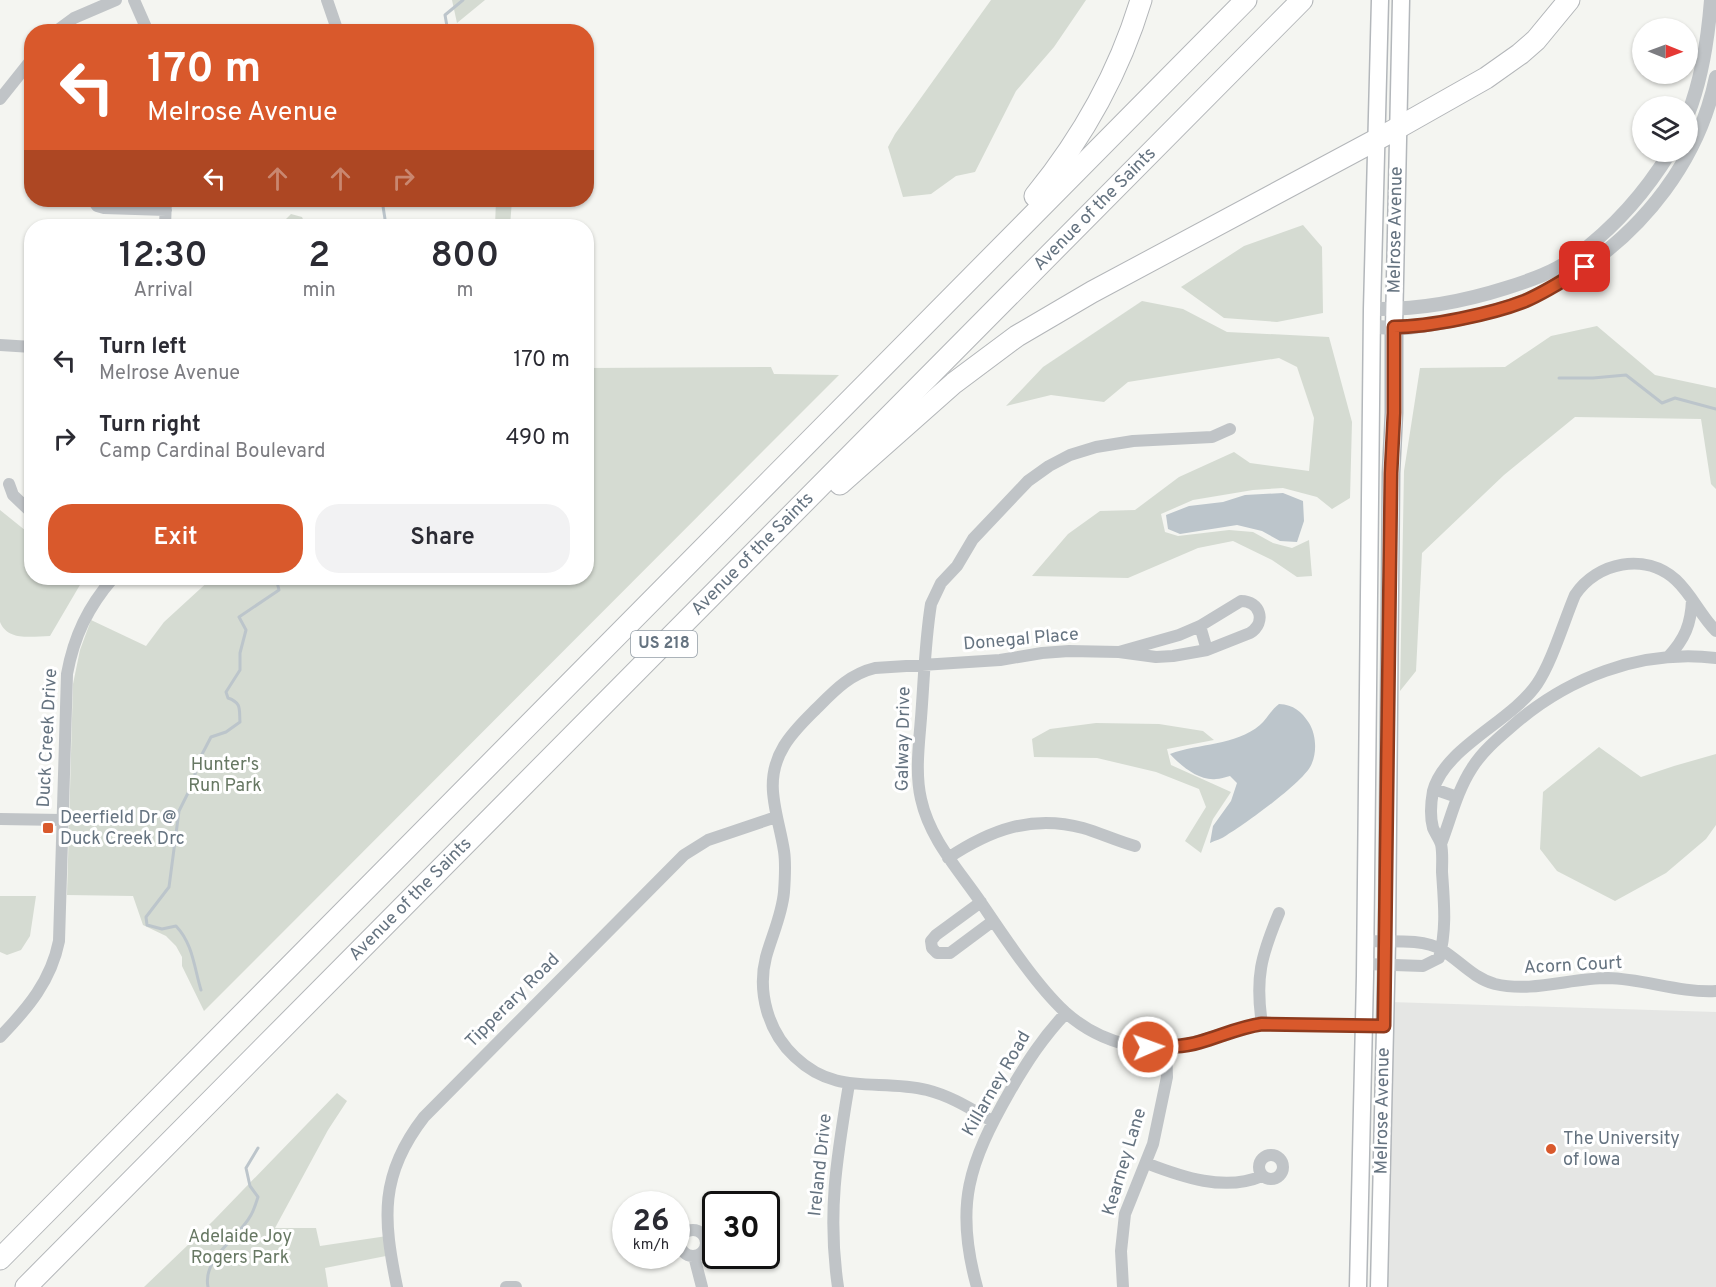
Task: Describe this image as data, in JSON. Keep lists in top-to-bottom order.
{
  "streets": {
    "highway": ["Avenue of the Saints", "US 218"],
    "main road": ["Melrose Avenue"],
    "street": [
      "Donegal Place",
      "Duck Creek Drive",
      "Galway Drive",
      "Acorn Court",
      "Tipperary Road",
      "Killarney Road",
      "Kearney Lane",
      "Ireland Drive"
    ]
  },
  "crossings": [
    ["Melrose Avenue", "Galway Drive"],
    ["Donegal Place", "Galway Drive"],
    ["Donegal Place", "Tipperary Road"],
    ["Donegal Place", "Killarney Road"],
    ["Donegal Place", "Ireland Drive"],
    ["Galway Drive", "Killarney Road"],
    ["Galway Drive", "Kearney Lane"]
  ],
  "parks": ["Hunter's Run Park", "Adelaide Joy Rogers Park"],
  "places": {
    "transit": ["Deerfield Dr @ Duck Creek Drc"],
    "other": ["The University of Iowa"]
  },
  "north": "right",
  "page": {
    "turn": ["170 m", "Melrose Avenue"],
    "eta": [
      "12:30",
      "Arrival",
      "2",
      "min",
      "800",
      "m"
    ],
    "list": [
      {
        "name": "Turn left",
        "note": "Melrose Avenue",
        "value": "170 m"
      },
      {
        "name": "Turn right",
        "note": "Camp Cardinal Boulevard",
        "value": "490 m"
      }
    ],
    "buttons": ["Exit", "Share"],
    "speed": "26 km/h",
    "limit": "30"
  }
}
